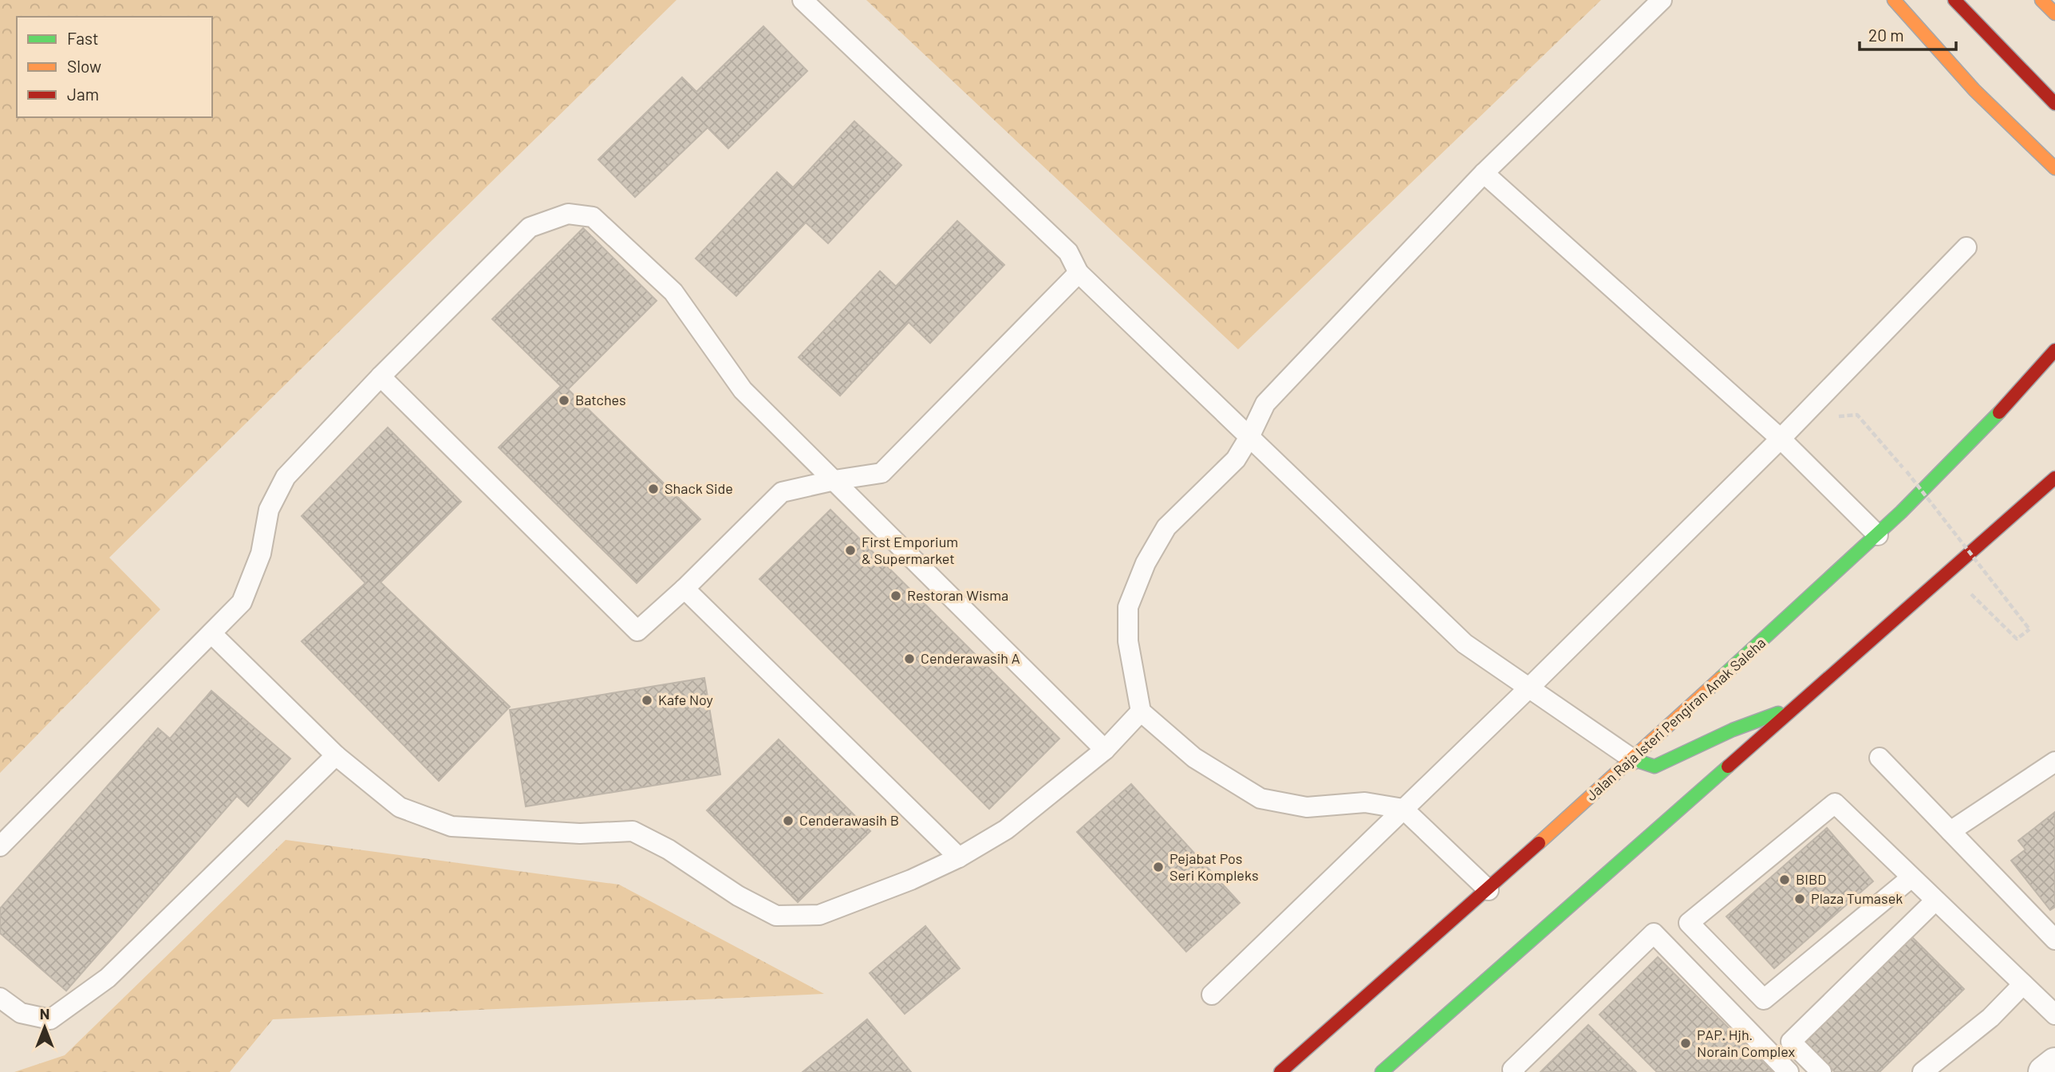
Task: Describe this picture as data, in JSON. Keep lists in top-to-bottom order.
{
  "streets": {
    "main road": ["Jalan Raja Isteri Pengiran Anak Saleha"]
  },
  "places": [
    "Batches",
    "Shack Side",
    "First Emporium & Supermarket",
    "Restoran Wisma",
    "Cenderawasih A",
    "Kafe Noy",
    "Cenderawasih B",
    "Pejabat Pos Seri Kompleks",
    "BIBD",
    "Plaza Tumasek",
    "PAP. Hjh. Norain Complex"
  ],
  "legend": ["Fast", "Slow", "Jam"],
  "scale_bar": "20 m",
  "north": "top"
}
